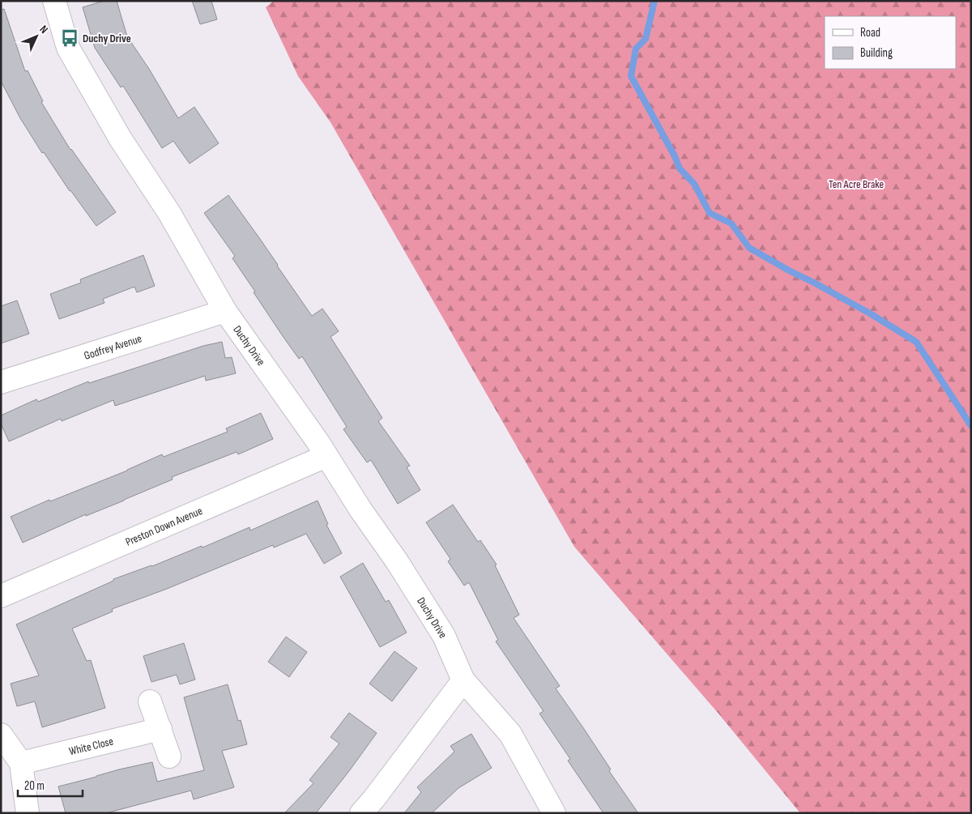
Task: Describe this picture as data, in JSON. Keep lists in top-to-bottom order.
{
  "streets": {
    "street": [
      "Duchy Drive",
      "Godfrey Avenue",
      "Preston Down Avenue",
      "White Close"
    ]
  },
  "crossings": [
    ["Duchy Drive", "Godfrey Avenue"],
    ["Duchy Drive", "Preston Down Avenue"]
  ],
  "parks": ["Ten Acre Brake"],
  "places": {
    "bus stop": ["Duchy Drive"]
  },
  "legend": ["Road", "Building"],
  "scale_bar": "20 m",
  "north": "top right"
}
